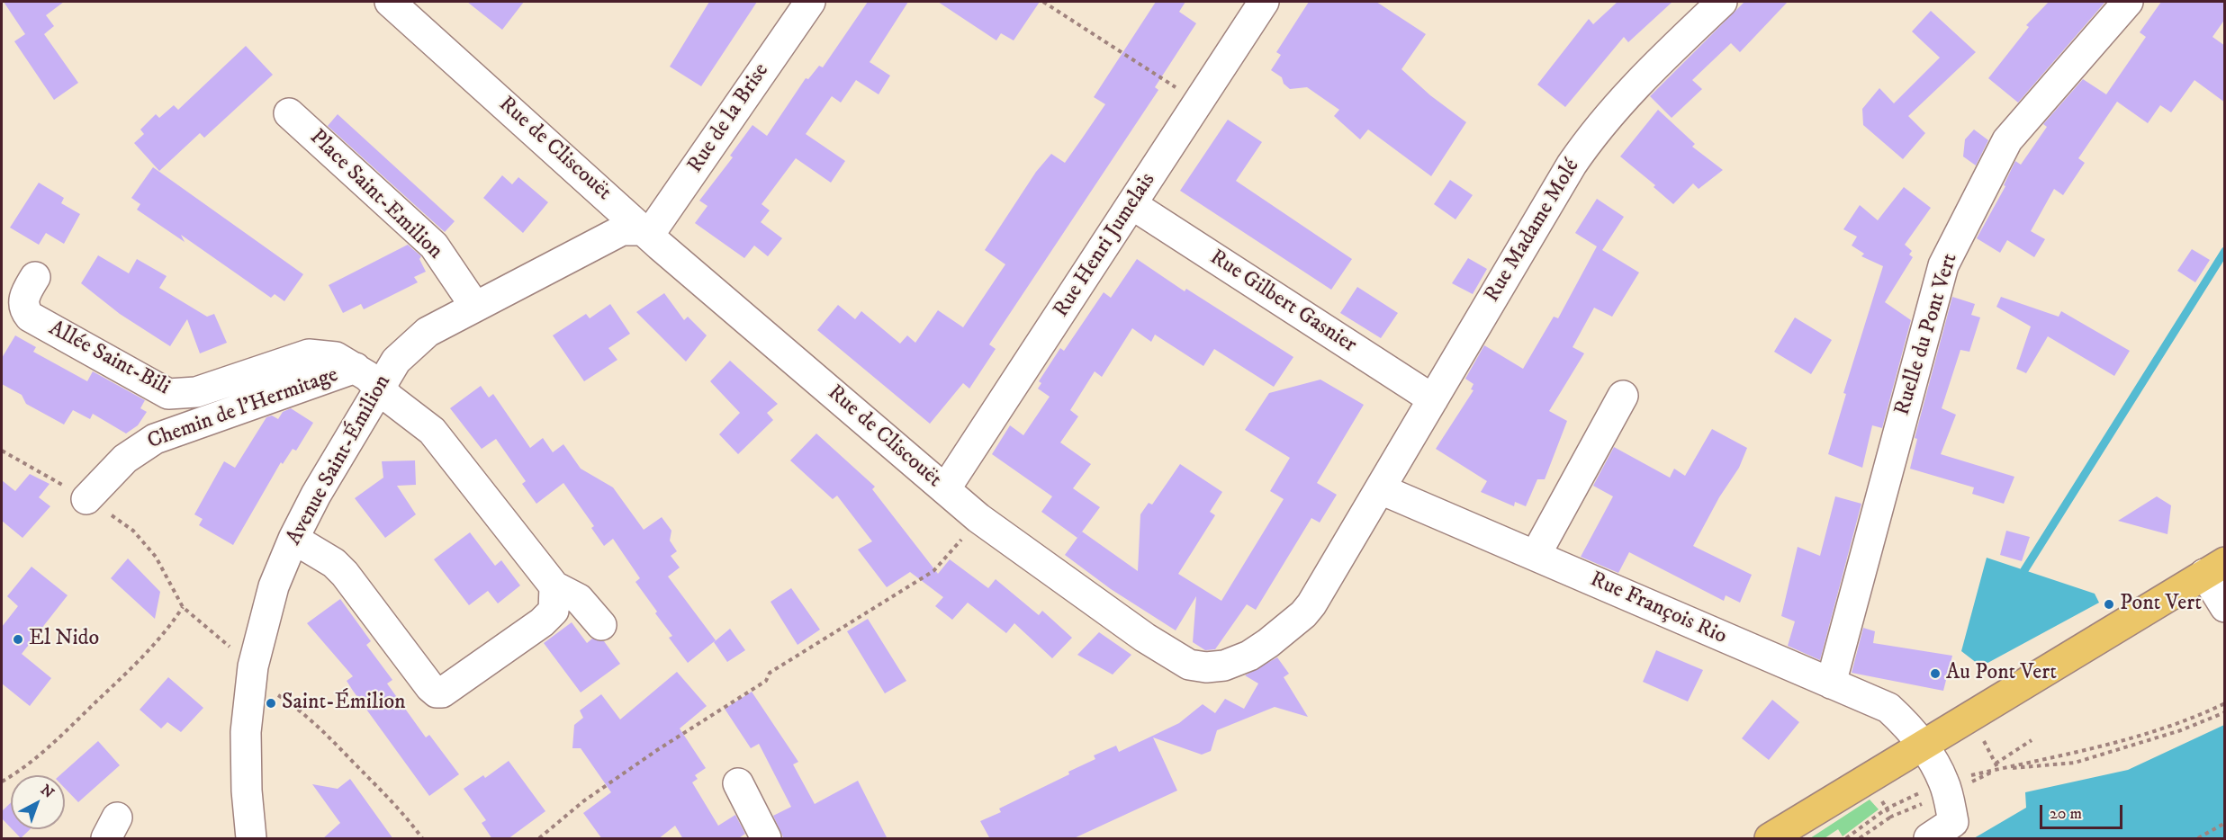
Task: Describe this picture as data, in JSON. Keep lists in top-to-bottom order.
{
  "streets": {
    "street": [
      "Rue de la Brise",
      "Rue de Cliscouët",
      "Place Saint-Emilion",
      "Rue Madame Molé",
      "Rue Henri Jumelais",
      "Rue Gilbert Gasnier",
      "Ruelle du Pont Vert",
      "Allée Saint-Bili",
      "Chemin de l'Hermitage",
      "Avenue Saint-Émilion",
      "Rue François Rio"
    ]
  },
  "crossings": [
    ["Rue de la Brise", "Rue de Cliscouët"],
    ["Rue de la Brise", "Avenue Saint-Émilion"],
    ["Rue de Cliscouët", "Rue Madame Molé"],
    ["Rue de Cliscouët", "Rue Henri Jumelais"],
    ["Rue de Cliscouët", "Avenue Saint-Émilion"],
    ["Rue de Cliscouët", "Rue François Rio"],
    ["Place Saint-Emilion", "Avenue Saint-Émilion"],
    ["Rue Madame Molé", "Rue Gilbert Gasnier"],
    ["Rue Madame Molé", "Rue François Rio"],
    ["Rue Henri Jumelais", "Rue Gilbert Gasnier"],
    ["Ruelle du Pont Vert", "Rue François Rio"],
    ["Allée Saint-Bili", "Chemin de l'Hermitage"],
    ["Allée Saint-Bili", "Avenue Saint-Émilion"]
  ],
  "places": [
    "Pont Vert",
    "El Nido",
    "Au Pont Vert",
    "Saint-Émilion"
  ],
  "scale_bar": "20 m",
  "north": "top right"
}
